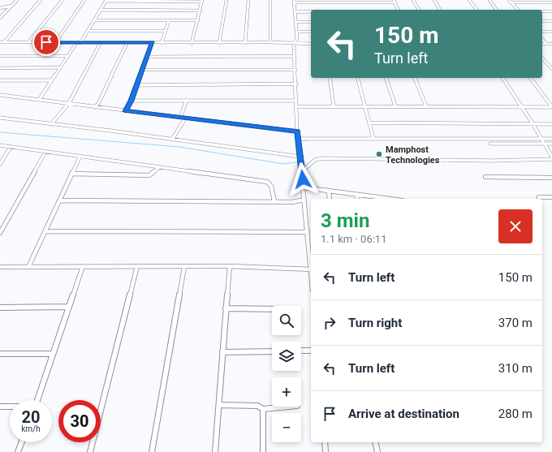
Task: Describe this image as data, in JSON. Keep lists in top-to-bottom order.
{
  "places": ["Mamphost Technologies"],
  "page": {
    "turn": ["150 m", "Turn left"],
    "heading": ["3 min", "1.1 km · 06:11"],
    "list": [
      {
        "name": "Turn left",
        "value": "150 m"
      },
      {
        "name": "Turn right",
        "value": "370 m"
      },
      {
        "name": "Turn left",
        "value": "310 m"
      },
      {
        "name": "Arrive at destination",
        "value": "280 m"
      }
    ],
    "map_buttons": ["+", "−"],
    "speed": "20 km/h",
    "limit": "30"
  }
}
